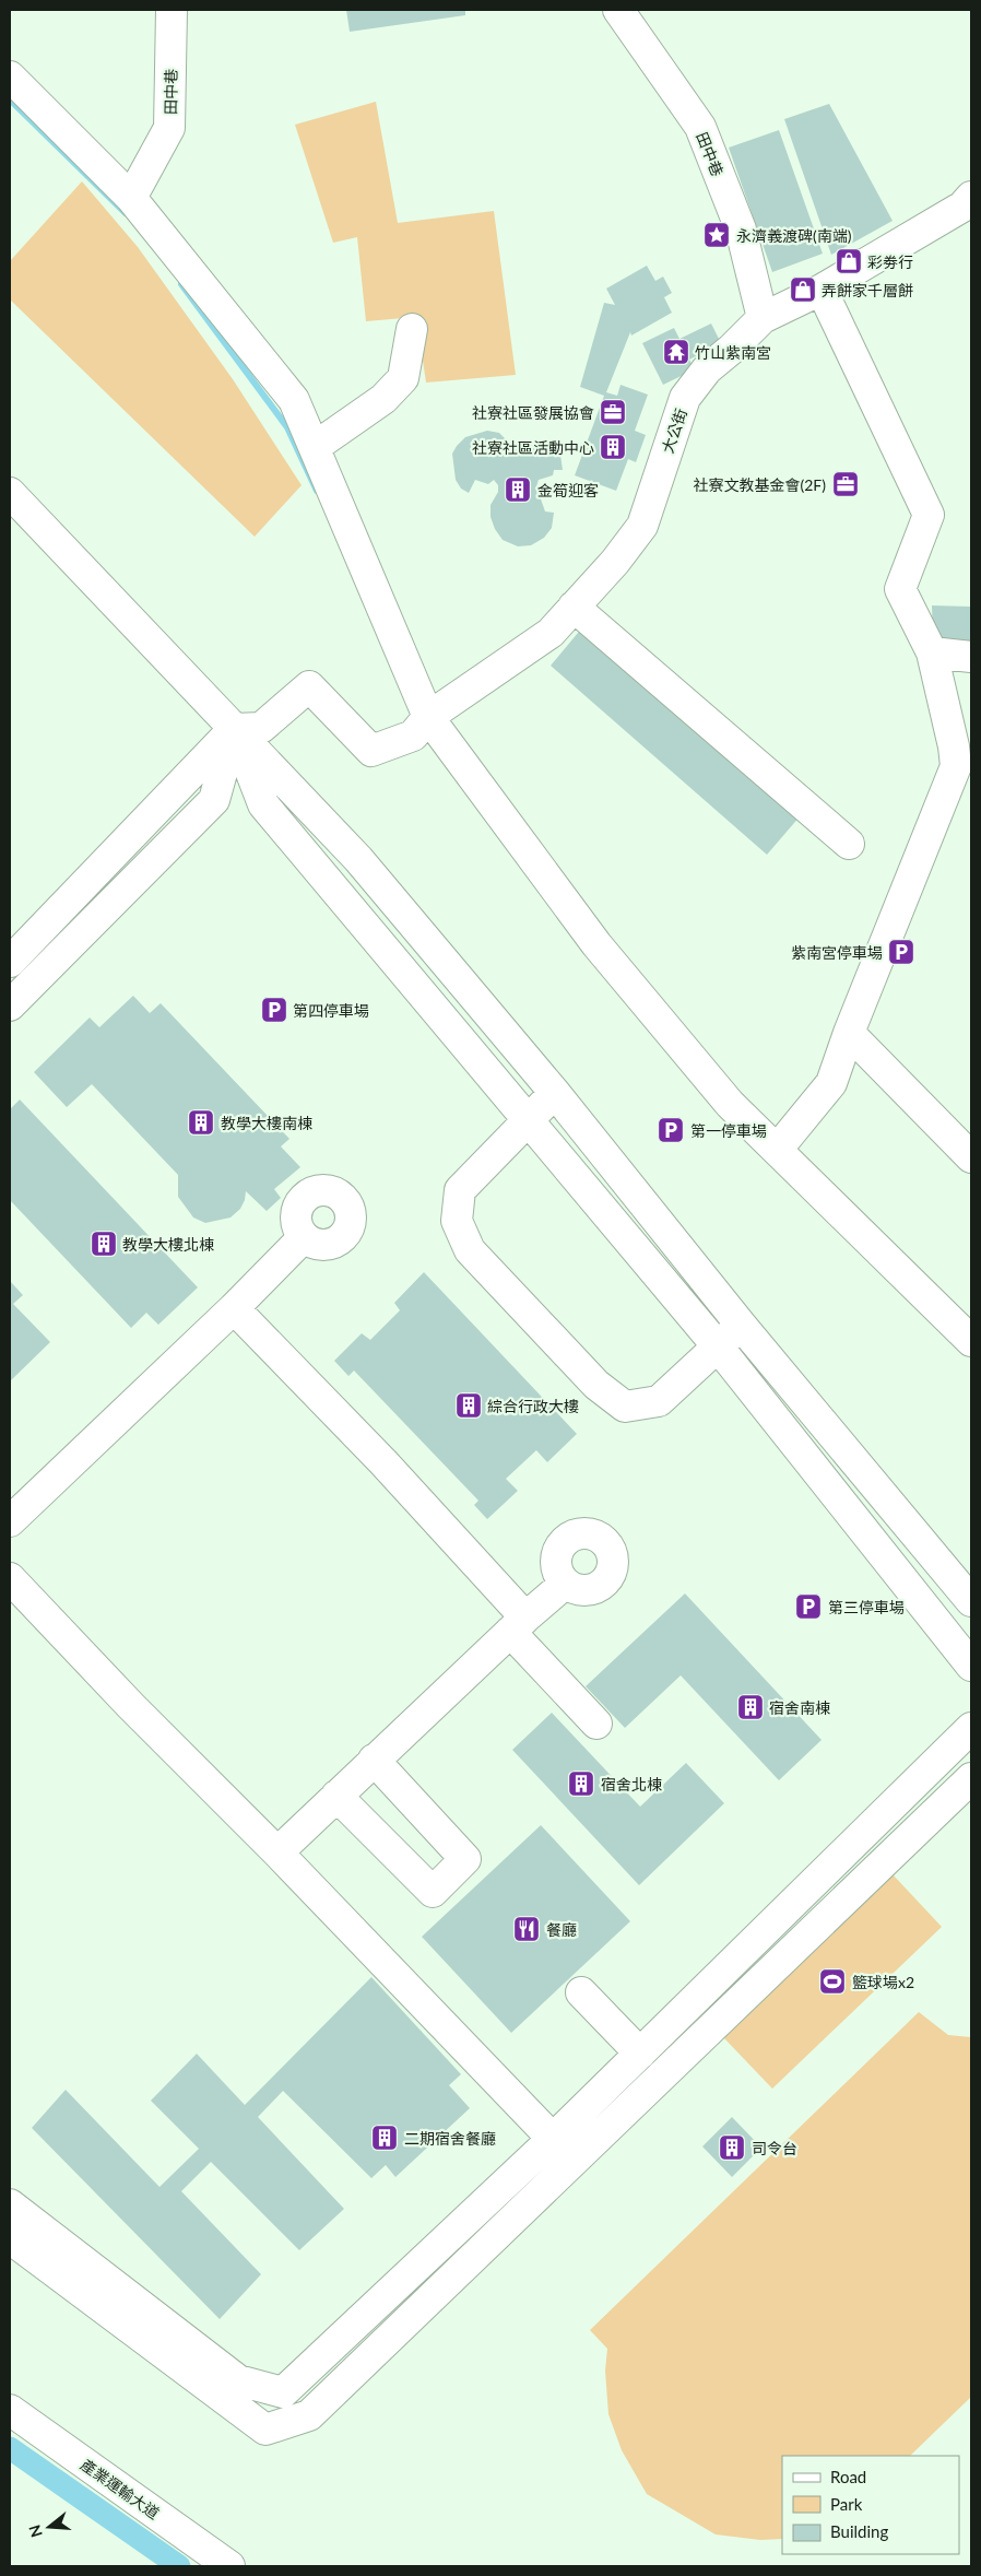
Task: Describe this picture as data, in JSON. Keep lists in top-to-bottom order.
{
  "streets": {
    "street": ["田中巷", "大公街", "產業運輸大道"]
  },
  "crossings": [
    ["田中巷", "大公街"]
  ],
  "places": {
    "place": ["永濟義渡碑(南端)"],
    "shop": ["彩劵行", "弄餅家千層餅"],
    "temple": ["竹山紫南宮"],
    "office": ["社寮社區發展協會", "社寮文教基金會(2F)"],
    "building": [
      "社寮社區活動中心",
      "金筍迎客",
      "教學大樓南棟",
      "教學大樓北棟",
      "綜合行政大樓",
      "宿舍南棟",
      "宿舍北棟",
      "二期宿舍餐廳",
      "司令台"
    ],
    "parking": [
      "紫南宮停車場",
      "第四停車場",
      "第一停車場",
      "第三停車場"
    ],
    "restaurant": ["餐廳"],
    "sports": ["籃球場x2"]
  },
  "legend": ["Road", "Park", "Building"],
  "north": "left"
}
